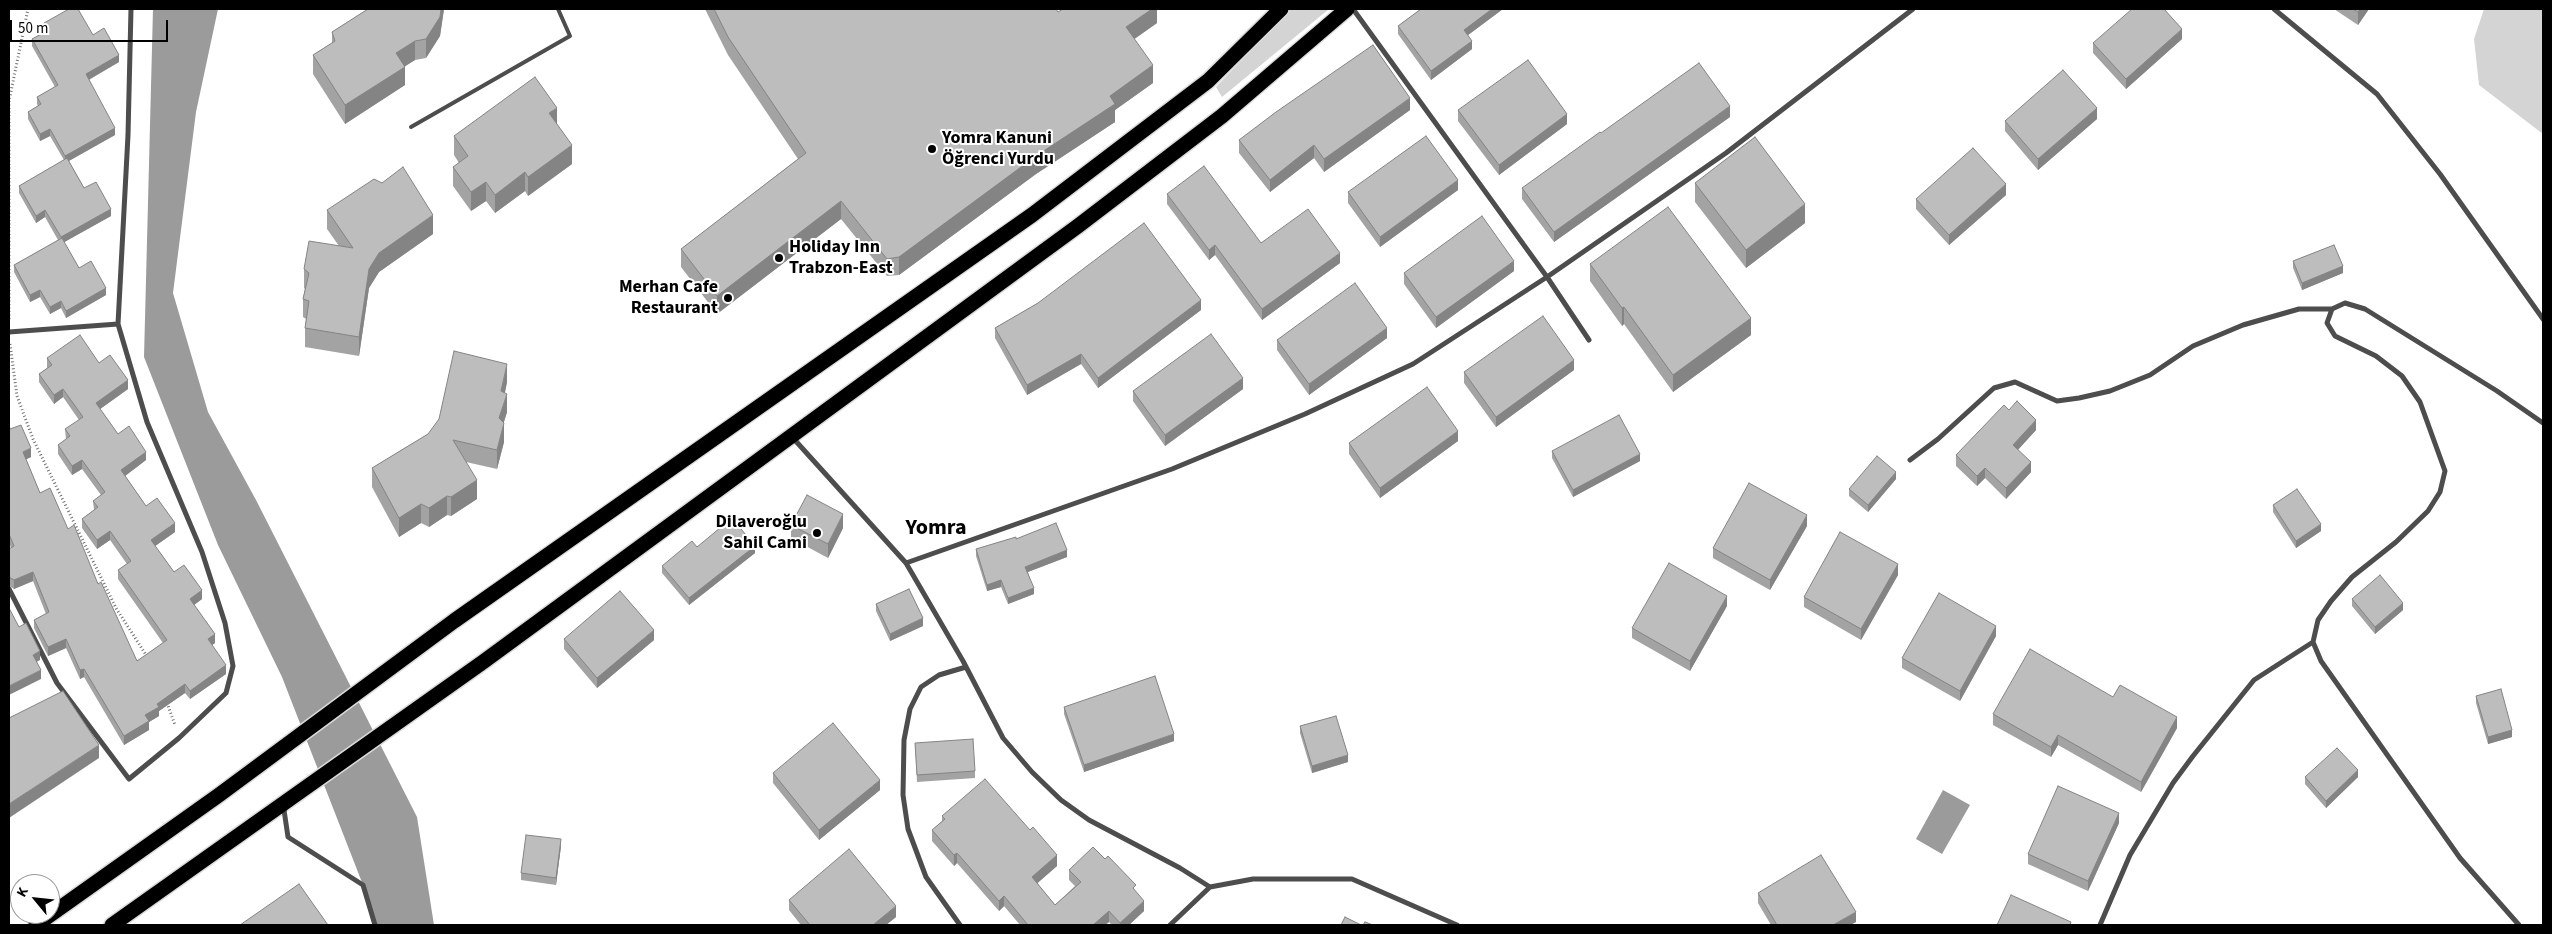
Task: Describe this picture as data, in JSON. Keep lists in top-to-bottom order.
{
  "districts": ["Yomra"],
  "places": [
    "Yomra Kanuni Öğrenci Yurdu",
    "Holiday Inn Trabzon-East",
    "Merhan Cafe Restaurant",
    "Dilaveroğlu Sahil Cami"
  ],
  "scale_bar": "50 m",
  "north": "top left"
}
